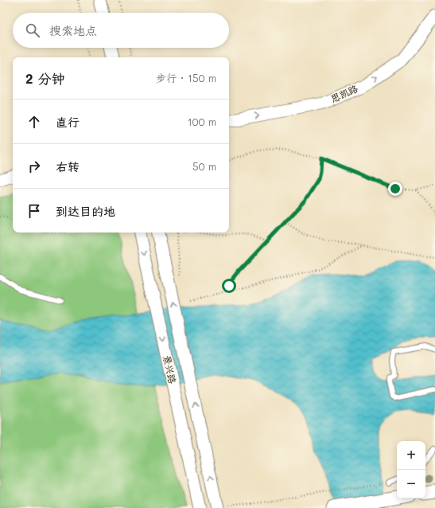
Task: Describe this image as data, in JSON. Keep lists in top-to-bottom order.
{
  "streets": {
    "street": ["思凯路", "景兴路"]
  },
  "one_way": ["思凯路"],
  "page": {
    "search": "搜索地点",
    "heading": ["2 分钟", "步行 · 150 m"],
    "list": [
      ["直行", "100 m"],
      ["右转", "50 m"],
      "到达目的地"
    ],
    "map_buttons": ["+", "−"]
  }
}
